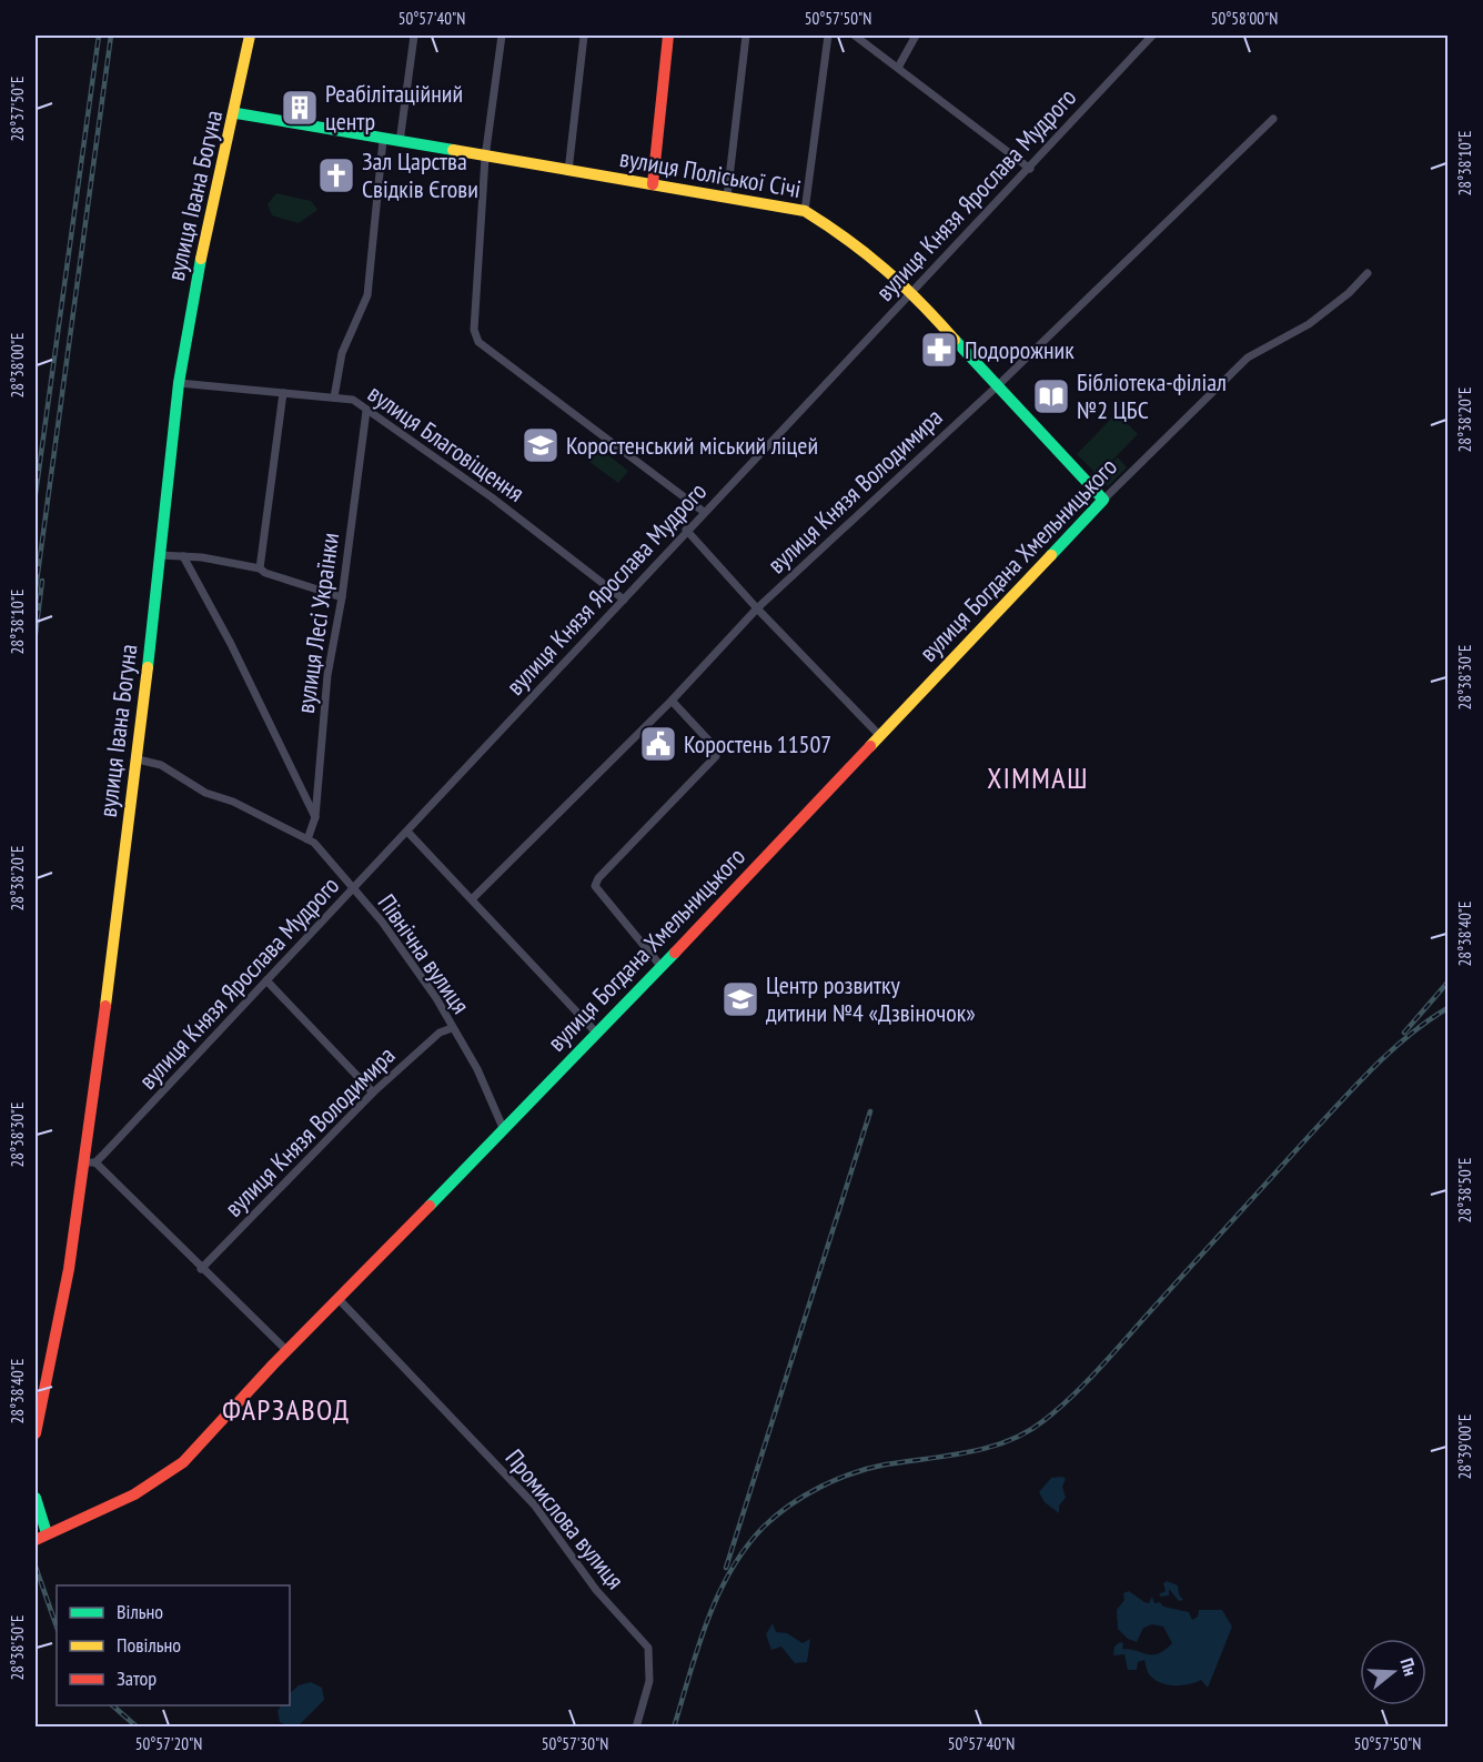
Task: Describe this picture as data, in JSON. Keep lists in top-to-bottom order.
{
  "streets": {
    "street": [
      "вулиця Поліської Січі",
      "вулиця Князя Ярослава Мудрого",
      "вулиця Івана Богуна",
      "вулиця Благовіщення",
      "вулиця Князя Володимира",
      "вулиця Богдана Хмельницького",
      "вулиця Лесі Українки",
      "Північна вулиця",
      "Промислова вулиця"
    ]
  },
  "crossings": [
    ["вулиця Поліської Січі", "вулиця Князя Ярослава Мудрого"],
    ["вулиця Поліської Січі", "вулиця Івана Богуна"],
    ["вулиця Поліської Січі", "вулиця Князя Володимира"],
    ["вулиця Поліської Січі", "вулиця Богдана Хмельницького"],
    ["вулиця Князя Ярослава Мудрого", "вулиця Івана Богуна"],
    ["вулиця Князя Ярослава Мудрого", "вулиця Благовіщення"],
    ["вулиця Князя Ярослава Мудрого", "Північна вулиця"],
    ["вулиця Івана Богуна", "вулиця Благовіщення"],
    ["вулиця Івана Богуна", "Північна вулиця"],
    ["вулиця Благовіщення", "вулиця Лесі Українки"],
    ["вулиця Князя Володимира", "Північна вулиця"],
    ["вулиця Богдана Хмельницького", "Північна вулиця"],
    ["вулиця Богдана Хмельницького", "Промислова вулиця"],
    ["вулиця Лесі Українки", "Північна вулиця"]
  ],
  "districts": ["ХІММАШ", "ФАРЗАВОД"],
  "places": {
    "building": ["Реабілітаційний центр"],
    "church": ["Зал Царства Свідків Єгови"],
    "pharmacy": ["Подорожник"],
    "library": ["Бібліотека-філіал №2 ЦБС"],
    "school or university": ["Коростенський міський ліцей", "Центр розвитку дитини №4 «Дзвіночок»"],
    "public building": ["Коростень 11507"]
  },
  "legend": ["Вільно", "Повільно", "Затор"],
  "north": "right",
  "coordinates": [
    "50°57'40\"N",
    "50°57'50\"N",
    "50°58'00\"N",
    "28°37'50\"E",
    "28°38'10\"E",
    "28°38'00\"E",
    "28°38'20\"E",
    "28°38'30\"E",
    "28°38'40\"E",
    "28°38'50\"E",
    "28°39'00\"E",
    "50°57'20\"N",
    "50°57'30\"N"
  ]
}
